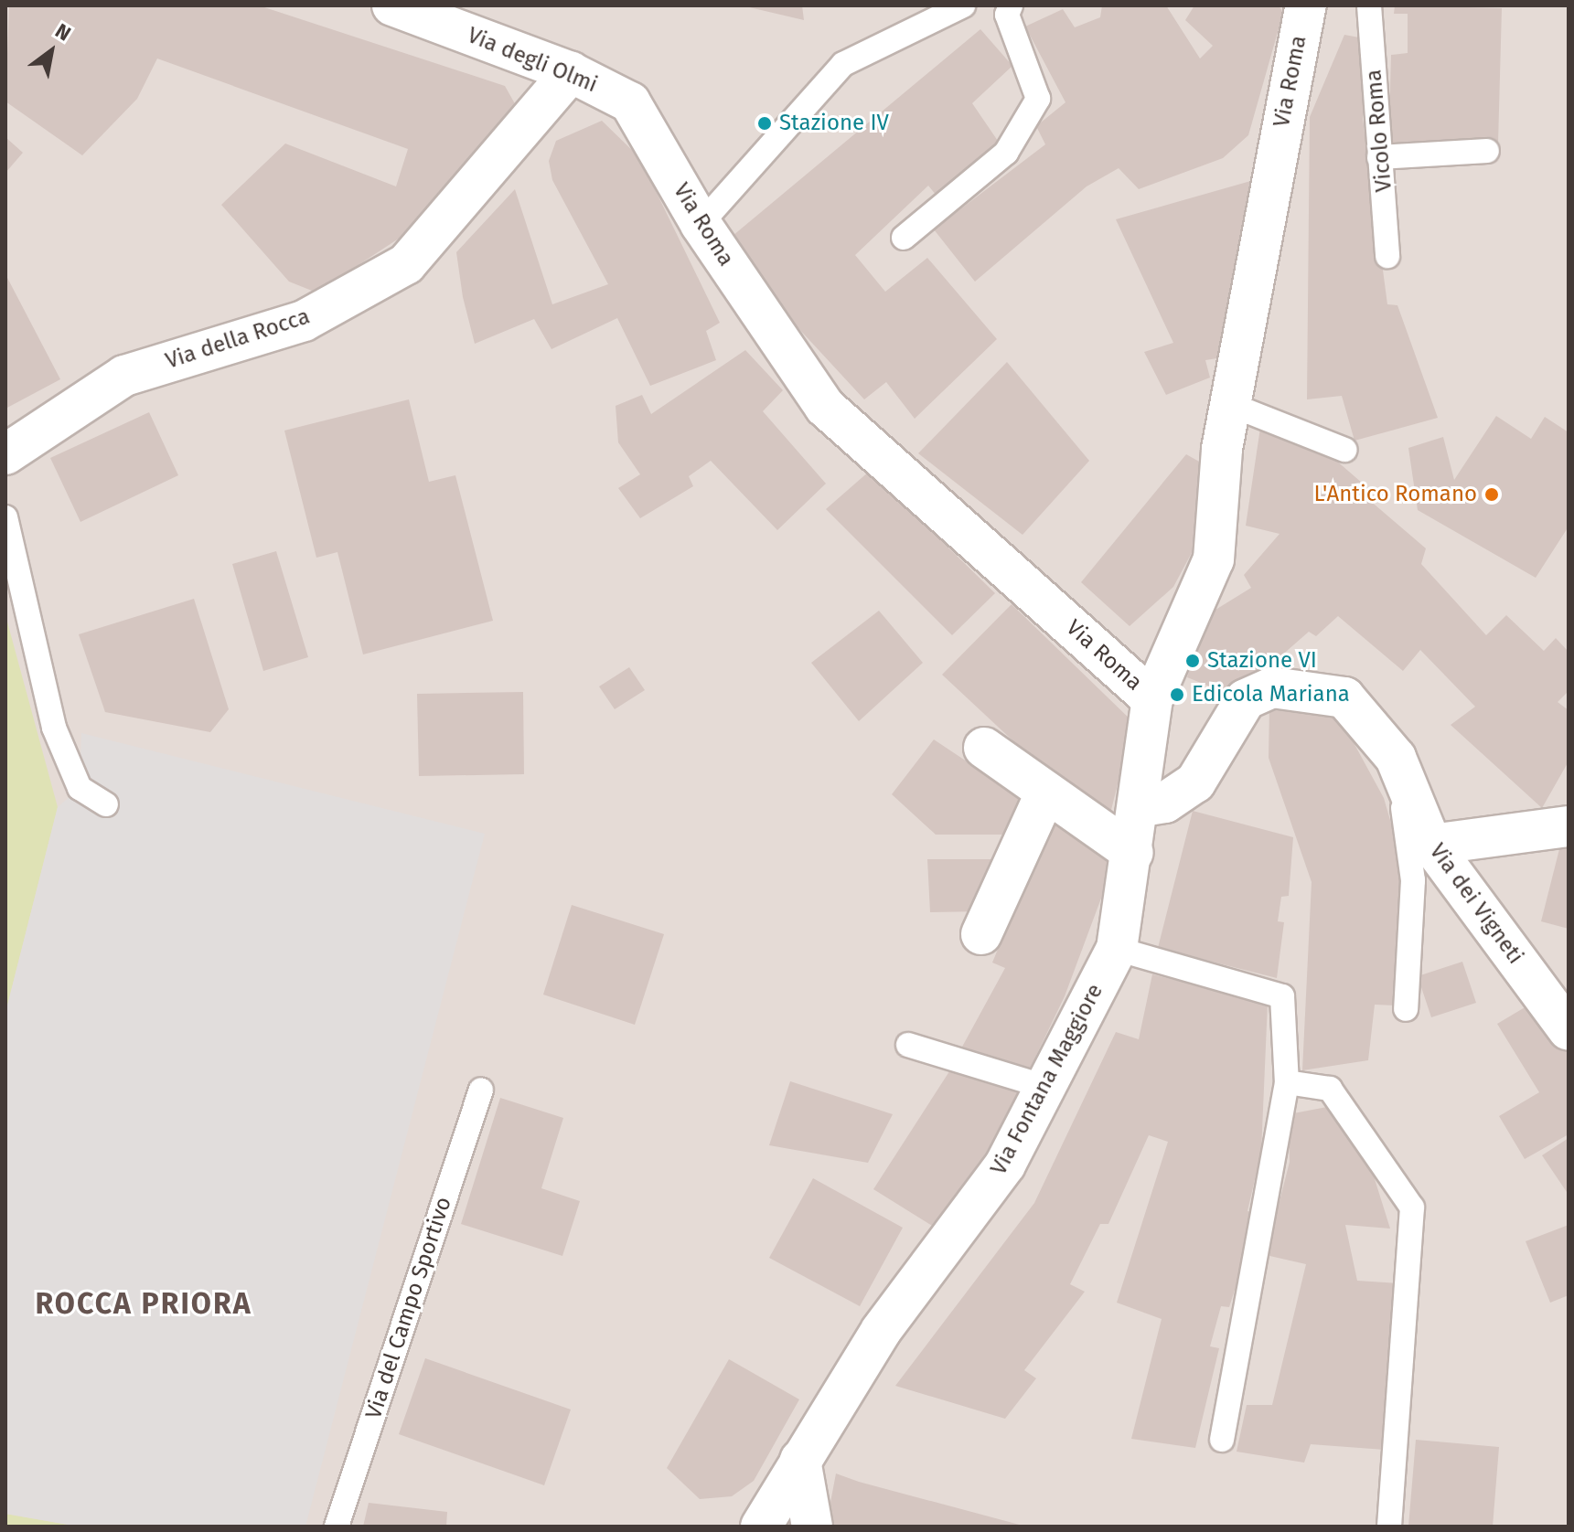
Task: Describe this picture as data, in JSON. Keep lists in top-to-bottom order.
{
  "streets": {
    "street": [
      "Via degli Olmi",
      "Via Roma",
      "Via della Rocca",
      "Via dei Vigneti",
      "Via Fontana Maggiore"
    ],
    "lane": ["Vicolo Roma", "Via del Campo Sportivo"]
  },
  "crossings": [
    ["Via degli Olmi", "Via Roma"],
    ["Via degli Olmi", "Via della Rocca"],
    ["Via Roma", "Via Fontana Maggiore"],
    ["Via dei Vigneti", "Via Fontana Maggiore"]
  ],
  "districts": ["ROCCA PRIORA"],
  "places": [
    "Stazione IV",
    "L'Antico Romano",
    "Stazione VI",
    "Edicola Mariana"
  ],
  "north": "top right"
}
